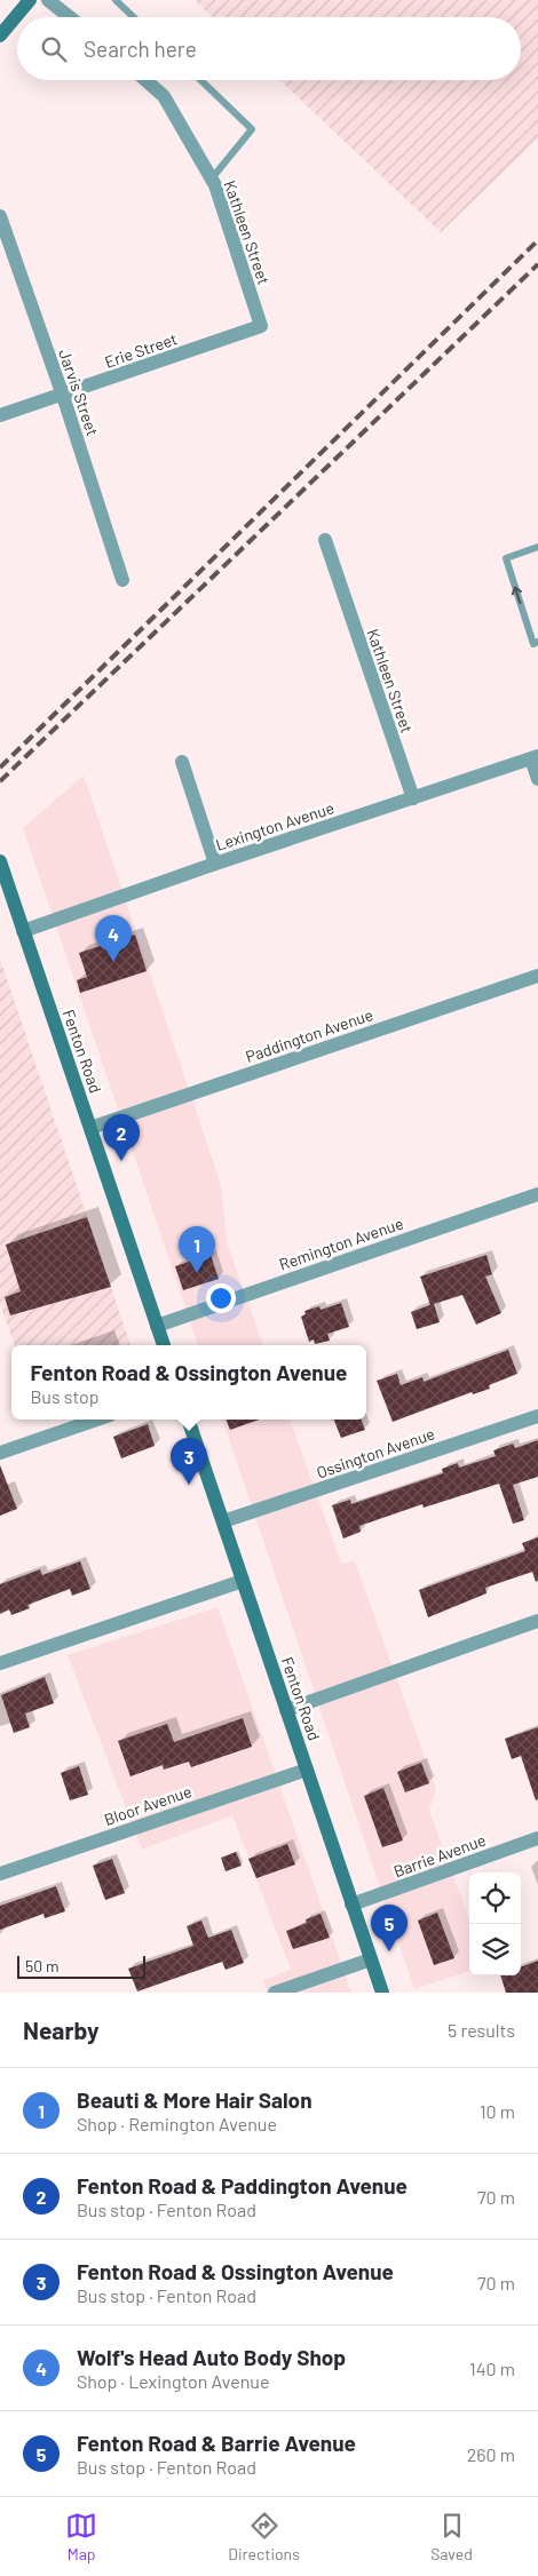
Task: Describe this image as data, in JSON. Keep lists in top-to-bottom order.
{
  "streets": {
    "street": [
      "Kathleen Street",
      "Erie Street",
      "Jarvis Street",
      "Lexington Avenue",
      "Paddington Avenue",
      "Fenton Road",
      "Remington Avenue",
      "Ossington Avenue",
      "Bloor Avenue",
      "Barrie Avenue"
    ]
  },
  "crossings": [
    ["Kathleen Street", "Erie Street"],
    ["Kathleen Street", "Lexington Avenue"],
    ["Erie Street", "Jarvis Street"],
    ["Lexington Avenue", "Fenton Road"],
    ["Paddington Avenue", "Fenton Road"],
    ["Fenton Road", "Remington Avenue"],
    ["Fenton Road", "Ossington Avenue"],
    ["Fenton Road", "Bloor Avenue"],
    ["Fenton Road", "Barrie Avenue"]
  ],
  "scale_bar": "50 m",
  "page": {
    "search": "Search here",
    "pins": [
      "4",
      "2",
      "1",
      "3",
      "5"
    ],
    "popup": ["Fenton Road & Ossington Avenue", "Bus stop"],
    "scale": "50 m",
    "heading": ["Nearby", "5 results"],
    "list": [
      {
        "mark": "1",
        "name": "Beauti & More Hair Salon",
        "note": "Shop · Remington Avenue",
        "value": "10 m"
      },
      {
        "mark": "2",
        "name": "Fenton Road & Paddington Avenue",
        "note": "Bus stop · Fenton Road",
        "value": "70 m"
      },
      {
        "mark": "3",
        "name": "Fenton Road & Ossington Avenue",
        "note": "Bus stop · Fenton Road",
        "value": "70 m"
      },
      {
        "mark": "4",
        "name": "Wolf's Head Auto Body Shop",
        "note": "Shop · Lexington Avenue",
        "value": "140 m"
      },
      {
        "mark": "5",
        "name": "Fenton Road & Barrie Avenue",
        "note": "Bus stop · Fenton Road",
        "value": "260 m"
      }
    ],
    "nav": ["Map", "Directions", "Saved"]
  }
}
